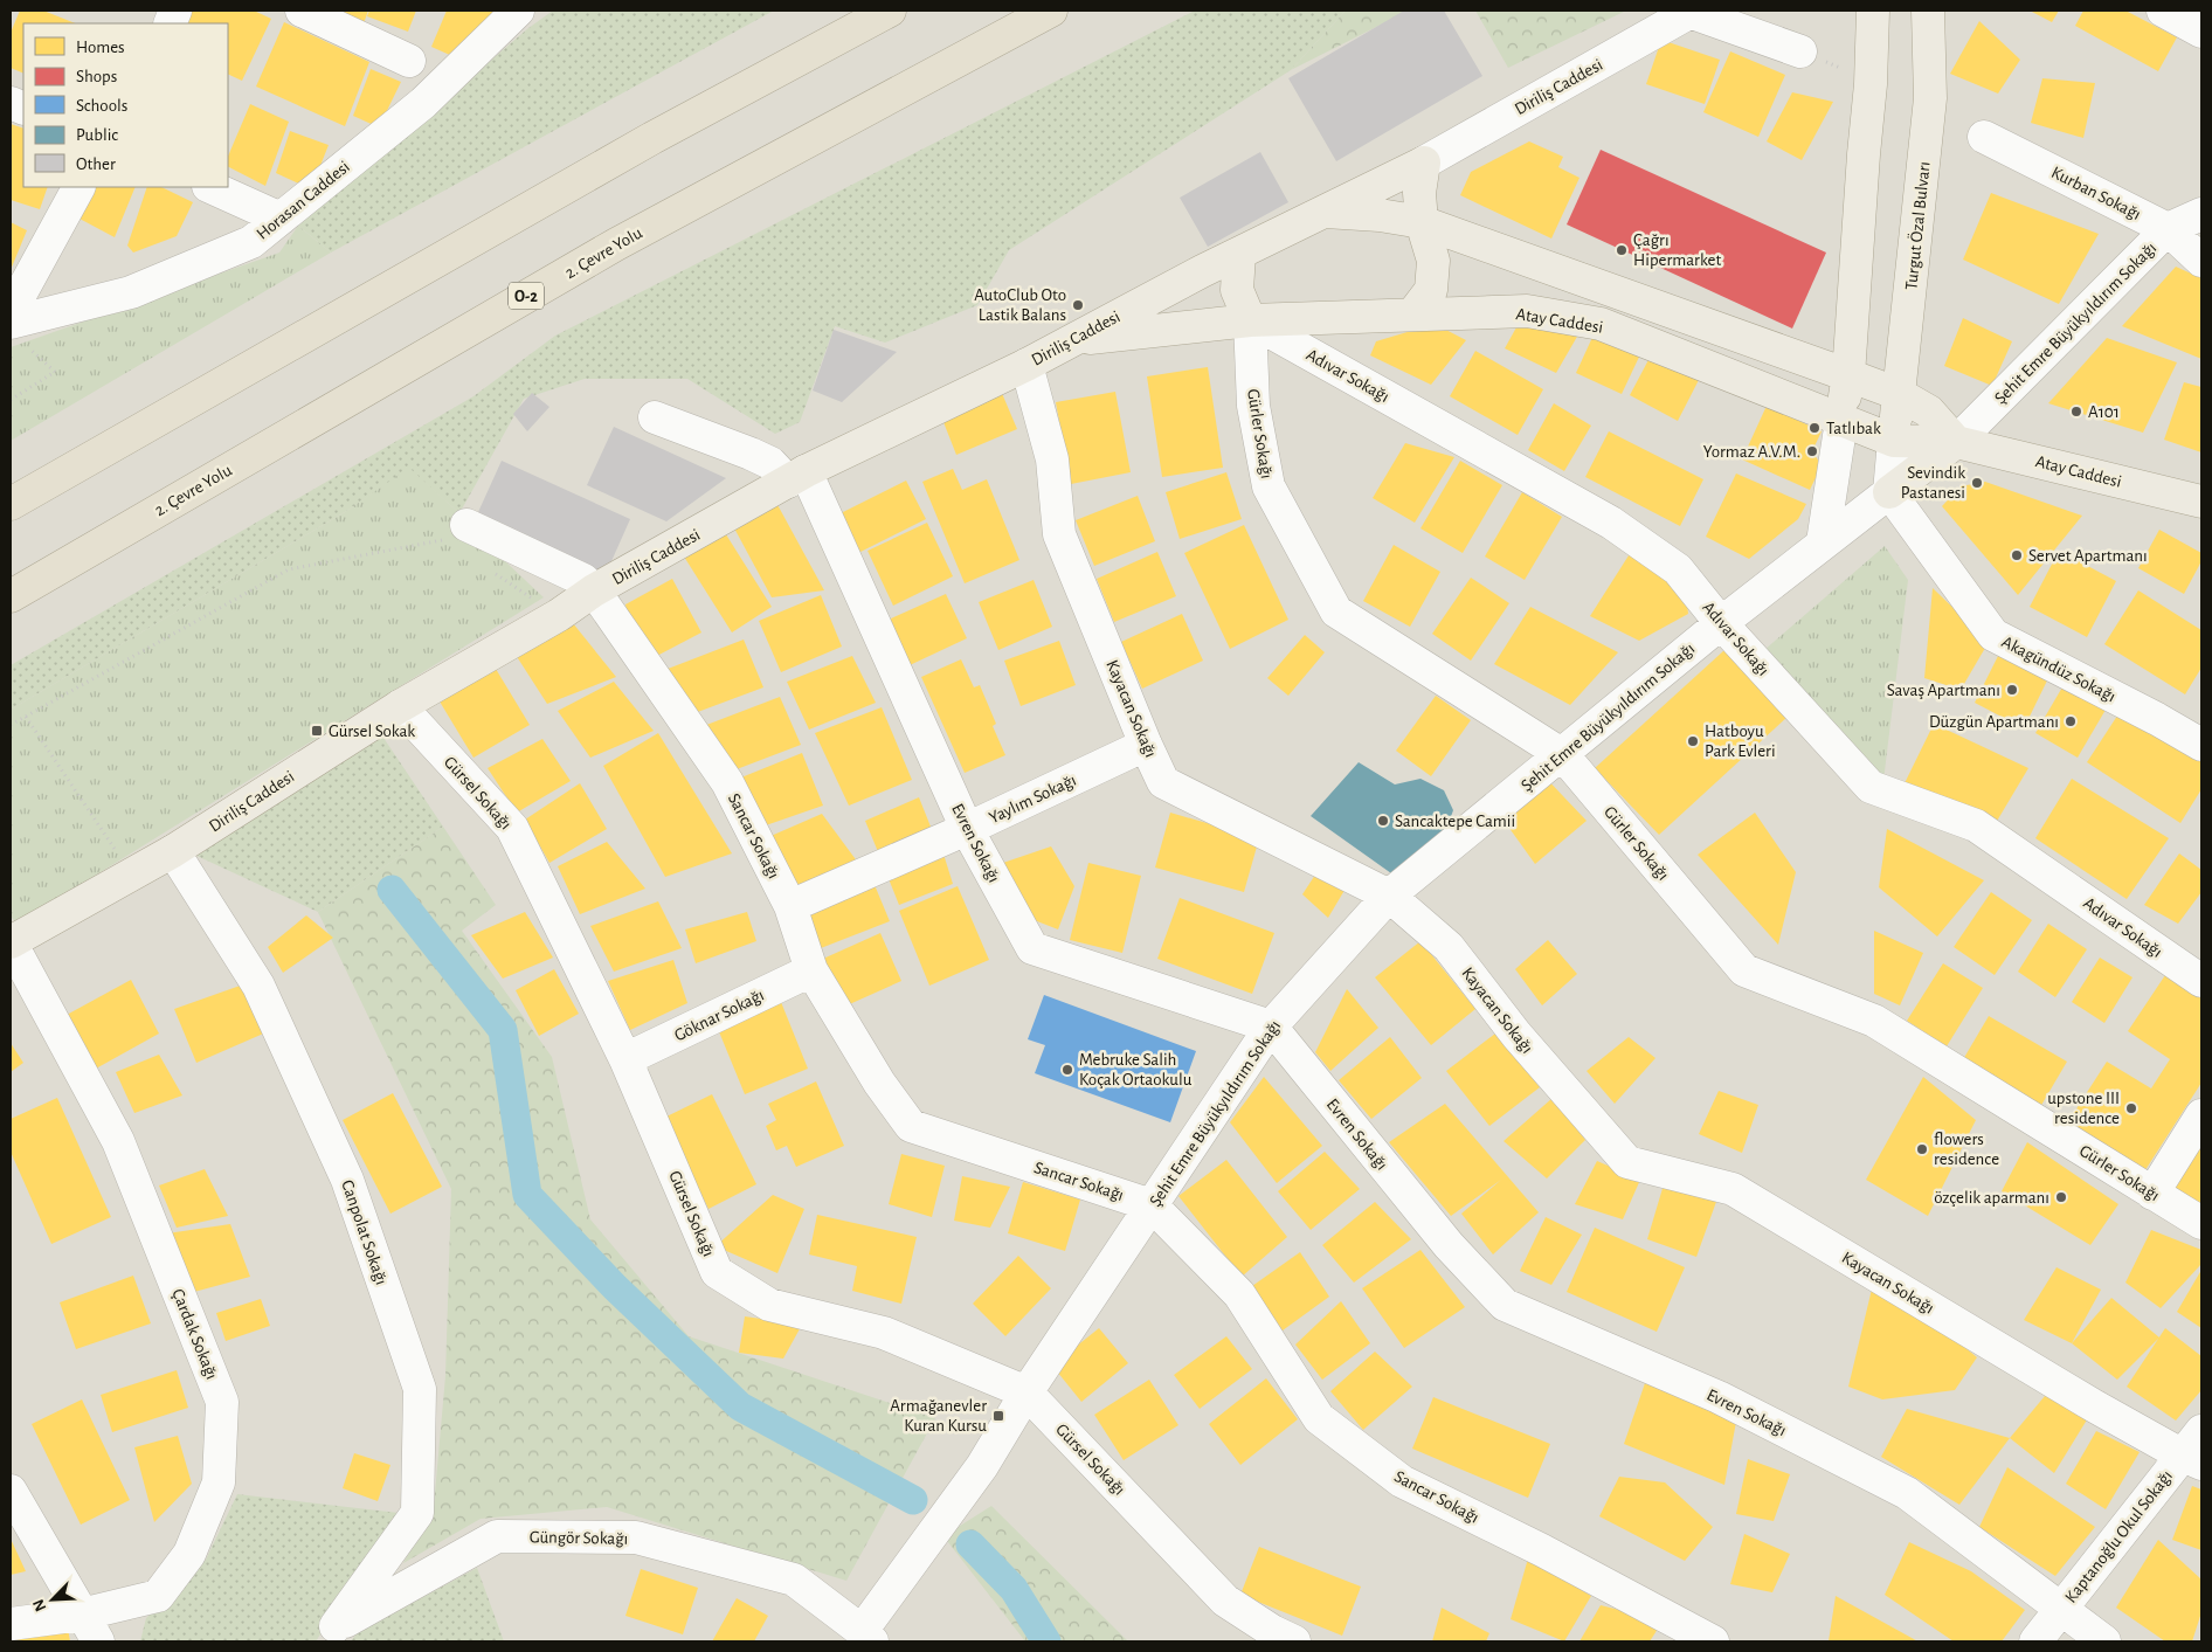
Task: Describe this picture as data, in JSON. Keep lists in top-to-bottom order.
{
  "streets": {
    "highway": ["2. Çevre Yolu", "O-2"],
    "main road": ["Diriliş Caddesi", "Turgut Özal Bulvarı", "Atay Caddesi"],
    "street": [
      "Kurban Sokağı",
      "Horasan Caddesi",
      "Şehit Emre Büyükyıldırım Sokağı",
      "Adıvar Sokağı",
      "Gürler Sokağı",
      "Akagündüz Sokağı",
      "Kayacan Sokağı",
      "Gürsel Sokağı",
      "Yaylım Sokağı",
      "Sancar Sokağı",
      "Evren Sokağı",
      "Göknar Sokağı",
      "Canpolat Sokağı",
      "Çardak Sokağı",
      "Kaptanoğlu Okul Sokağı",
      "Güngör Sokağı"
    ]
  },
  "crossings": [
    ["Diriliş Caddesi", "Atay Caddesi"],
    ["Diriliş Caddesi", "Kayacan Sokağı"],
    ["Diriliş Caddesi", "Gürsel Sokağı"],
    ["Diriliş Caddesi", "Sancar Sokağı"],
    ["Diriliş Caddesi", "Evren Sokağı"],
    ["Diriliş Caddesi", "Canpolat Sokağı"],
    ["Diriliş Caddesi", "Çardak Sokağı"],
    ["Kurban Sokağı", "Şehit Emre Büyükyıldırım Sokağı"],
    ["Turgut Özal Bulvarı", "Atay Caddesi"],
    ["Atay Caddesi", "Şehit Emre Büyükyıldırım Sokağı"],
    ["Atay Caddesi", "Adıvar Sokağı"],
    ["Atay Caddesi", "Gürler Sokağı"],
    ["Şehit Emre Büyükyıldırım Sokağı", "Adıvar Sokağı"],
    ["Şehit Emre Büyükyıldırım Sokağı", "Gürler Sokağı"],
    ["Şehit Emre Büyükyıldırım Sokağı", "Akagündüz Sokağı"],
    ["Şehit Emre Büyükyıldırım Sokağı", "Kayacan Sokağı"],
    ["Şehit Emre Büyükyıldırım Sokağı", "Gürsel Sokağı"],
    ["Şehit Emre Büyükyıldırım Sokağı", "Sancar Sokağı"],
    ["Şehit Emre Büyükyıldırım Sokağı", "Evren Sokağı"],
    ["Şehit Emre Büyükyıldırım Sokağı", "Güngör Sokağı"],
    ["Adıvar Sokağı", "Gürler Sokağı"],
    ["Kayacan Sokağı", "Yaylım Sokağı"],
    ["Kayacan Sokağı", "Kaptanoğlu Okul Sokağı"],
    ["Gürsel Sokağı", "Göknar Sokağı"],
    ["Yaylım Sokağı", "Sancar Sokağı"],
    ["Yaylım Sokağı", "Evren Sokağı"],
    ["Sancar Sokağı", "Göknar Sokağı"],
    ["Evren Sokağı", "Kaptanoğlu Okul Sokağı"],
    ["Canpolat Sokağı", "Güngör Sokağı"]
  ],
  "places": {
    "other": [
      "Çağrı Hipermarket",
      "AutoClub Oto Lastik Balans",
      "A101",
      "Tatlıbak",
      "Yormaz A.V.M.",
      "Sevindik Pastanesi",
      "Servet Apartmanı",
      "Savaş Apartmanı",
      "Düzgün Apartmanı",
      "Hatboyu Park Evleri",
      "Sancaktepe Camii",
      "Mebruke Salih Koçak Ortaokulu",
      "upstone III residence",
      "flowers residence",
      "özçelik aparmanı"
    ],
    "transit": ["Gürsel Sokak", "Armağanevler Kuran Kursu"]
  },
  "legend": [
    "Homes",
    "Shops",
    "Schools",
    "Public",
    "Other"
  ],
  "north": "bottom left"
}
